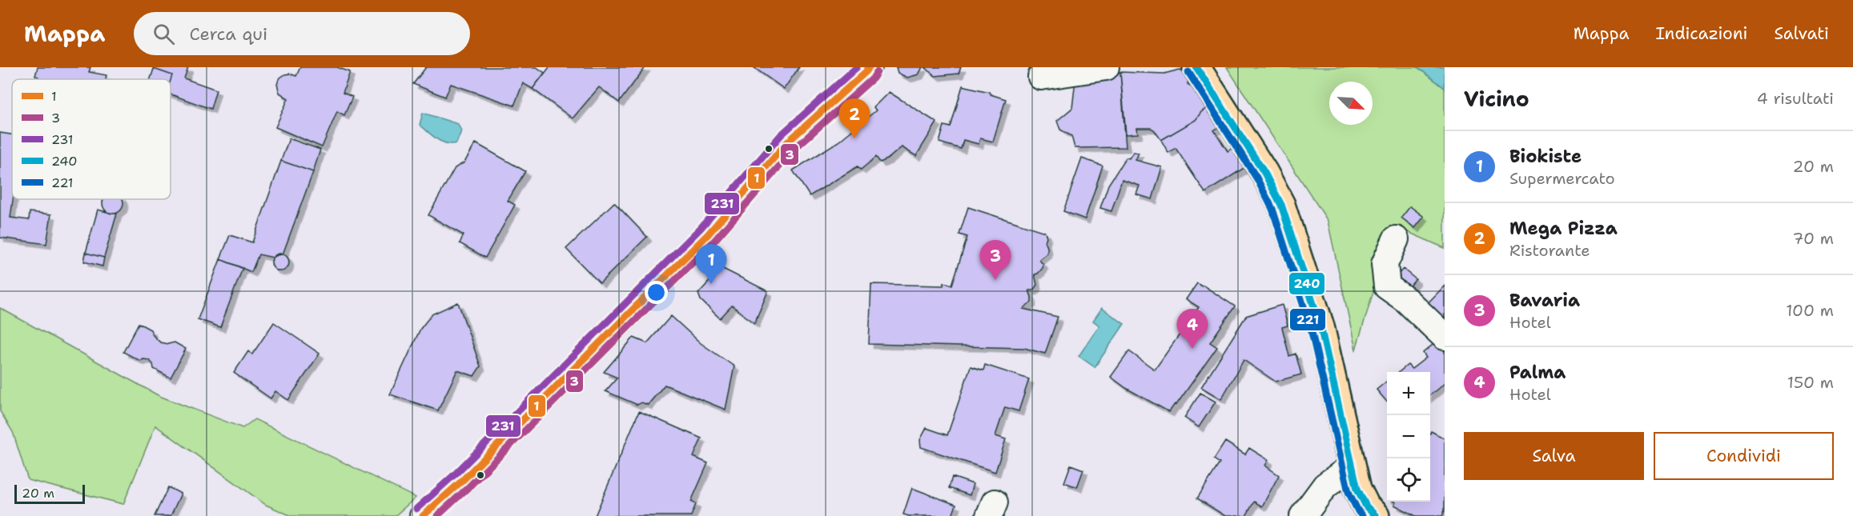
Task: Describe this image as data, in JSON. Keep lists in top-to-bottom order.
{
  "lines": [
    "transit line 1",
    "transit line 231",
    "transit line 240",
    "transit line 3",
    "transit line 221"
  ],
  "legend": [
    "1",
    "3",
    "231",
    "240",
    "221"
  ],
  "scale_bar": "20 m",
  "north": "bottom right",
  "page": {
    "header": "Mappa",
    "search": "Cerca qui",
    "nav": ["Mappa", "Indicazioni", "Salvati"],
    "heading": ["Vicino", "4 risultati"],
    "pins": [
      "2",
      "3",
      "1",
      "4"
    ],
    "list": [
      {
        "mark": "1",
        "name": "Biokiste",
        "note": "Supermercato",
        "value": "20 m"
      },
      {
        "mark": "2",
        "name": "Mega Pizza",
        "note": "Ristorante",
        "value": "70 m"
      },
      {
        "mark": "3",
        "name": "Bavaria",
        "note": "Hotel",
        "value": "100 m"
      },
      {
        "mark": "4",
        "name": "Palma",
        "note": "Hotel",
        "value": "150 m"
      }
    ],
    "map_buttons": ["+", "−"],
    "buttons": ["Salva", "Condividi"],
    "scale": "20 m"
  }
}
